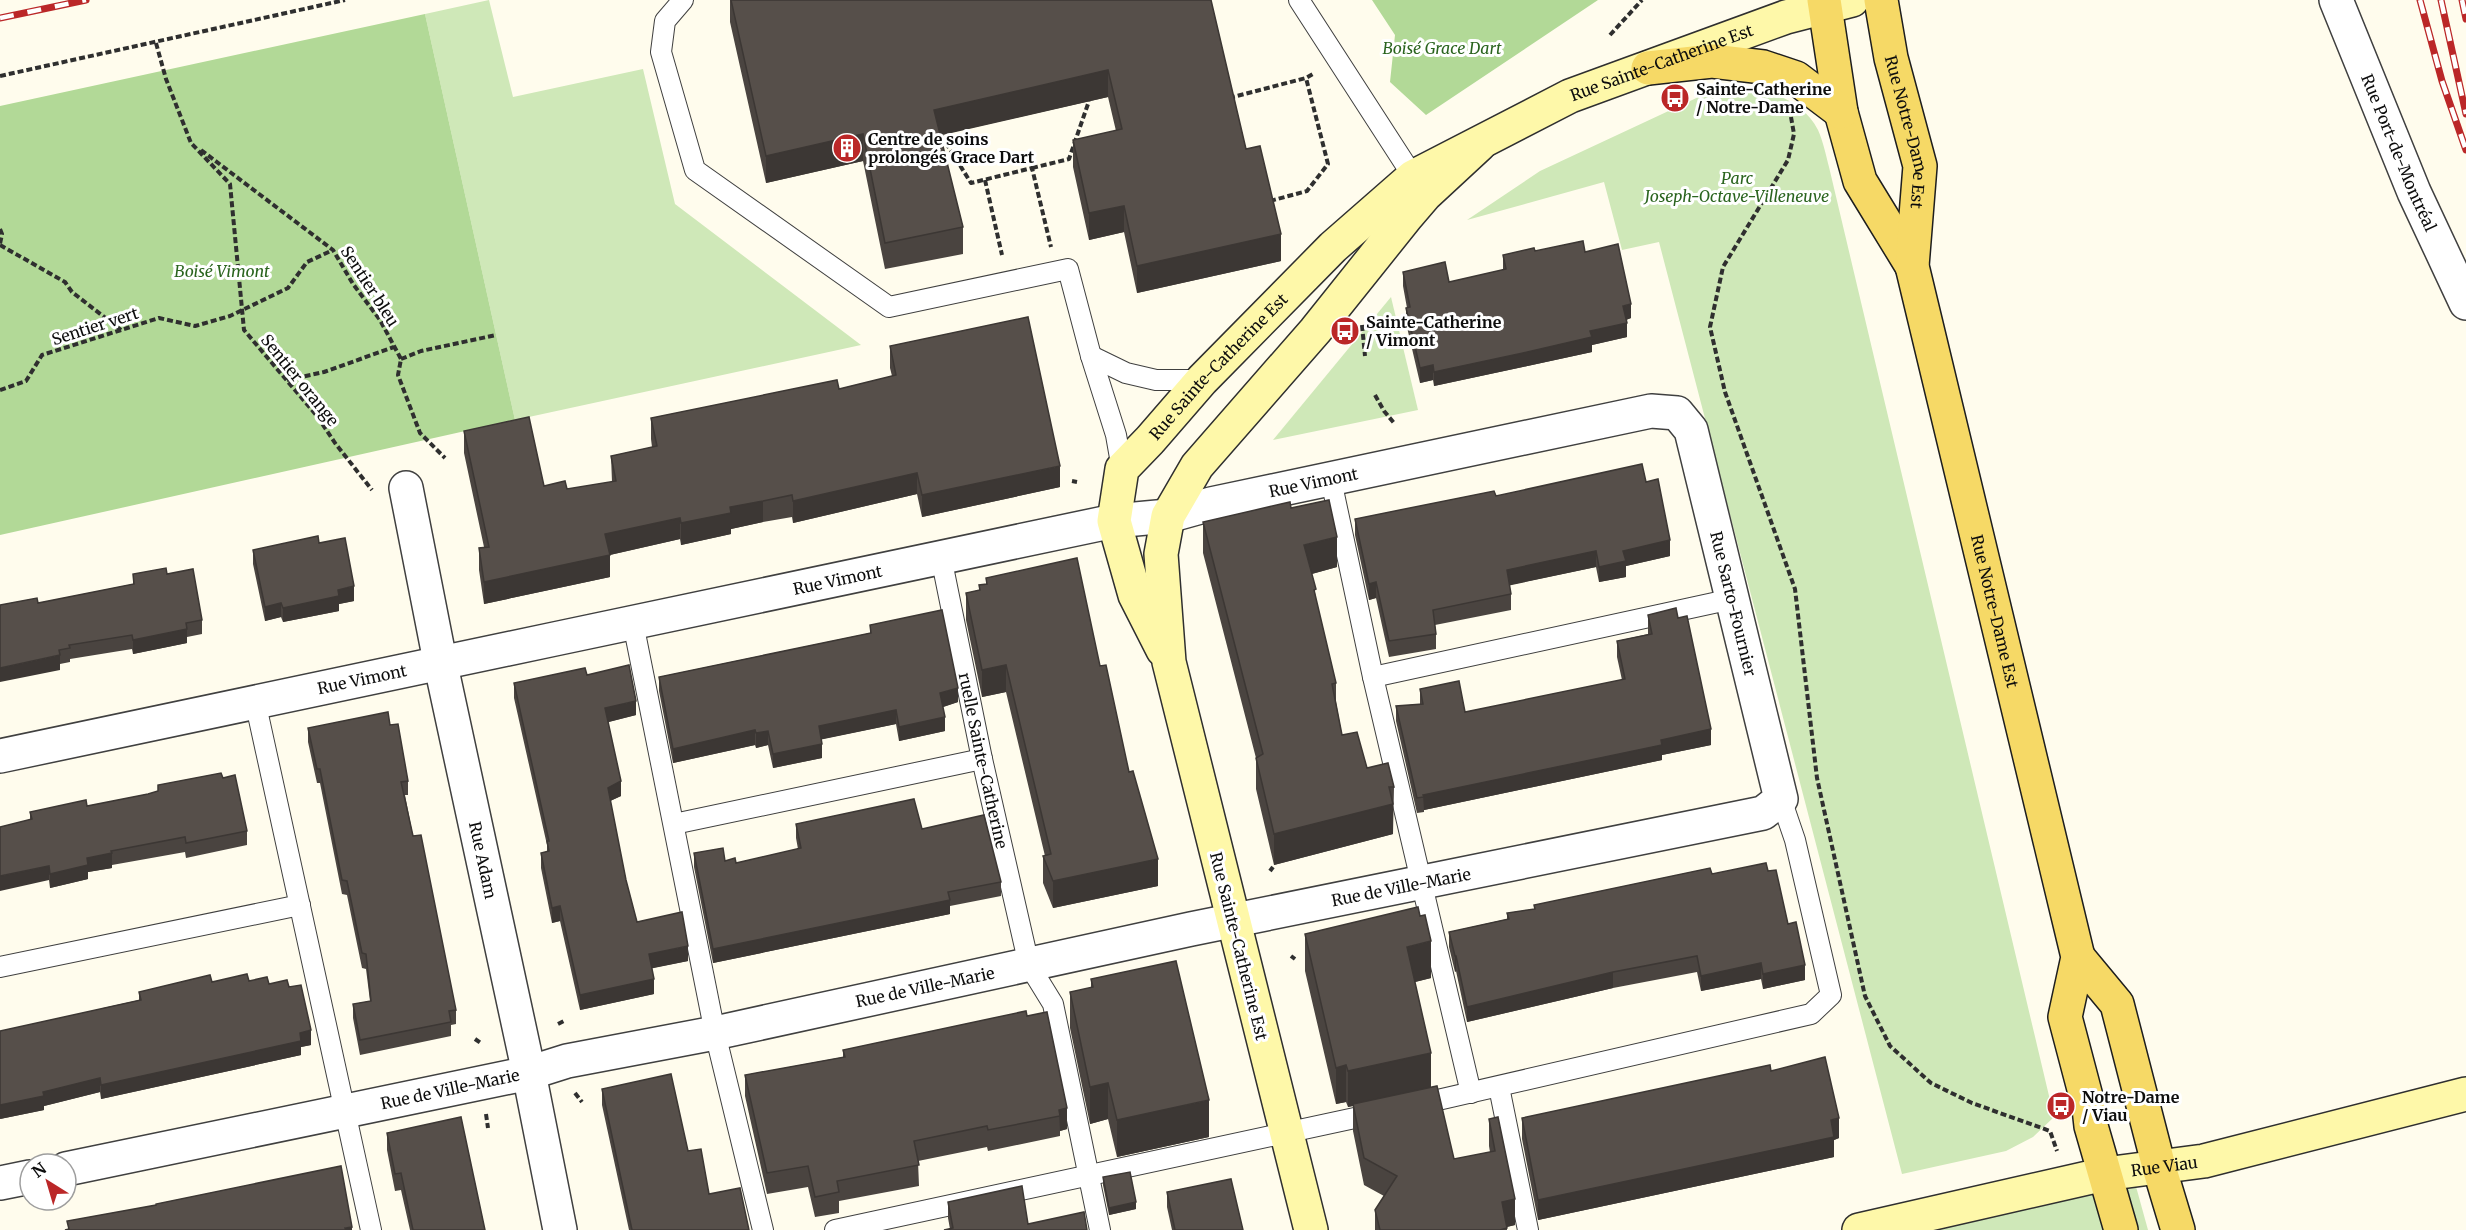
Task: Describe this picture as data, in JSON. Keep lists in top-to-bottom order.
{
  "streets": {
    "main road": ["Rue Notre-Dame Est"],
    "street": [
      "Rue Sainte-Catherine Est",
      "Rue Port-de-Montréal",
      "Rue Vimont",
      "Rue Sarto-Fournier",
      "Rue Adam",
      "Rue de Ville-Marie",
      "Rue Viau"
    ],
    "lane": ["ruelle Sainte-Catherine"],
    "path": ["Sentier bleu", "Sentier vert", "Sentier orange"]
  },
  "crossings": [
    ["Rue Sainte-Catherine Est", "Rue Notre-Dame Est"],
    ["Rue Sainte-Catherine Est", "Rue Vimont"],
    ["Rue Sainte-Catherine Est", "Rue de Ville-Marie"],
    ["Rue Notre-Dame Est", "Rue Viau"],
    ["Sentier bleu", "Sentier vert"],
    ["Sentier bleu", "Sentier orange"],
    ["Sentier vert", "Sentier orange"],
    ["Rue Vimont", "Rue Sarto-Fournier"],
    ["Rue Vimont", "ruelle Sainte-Catherine"],
    ["Rue Vimont", "Rue Adam"],
    ["Rue Sarto-Fournier", "Rue de Ville-Marie"],
    ["ruelle Sainte-Catherine", "Rue de Ville-Marie"],
    ["Rue Adam", "Rue de Ville-Marie"]
  ],
  "parks": ["Boisé Grace Dart", "Parc Joseph-Octave-Villeneuve", "Boisé Vimont"],
  "places": {
    "bus stop": ["Sainte-Catherine / Notre-Dame", "Sainte-Catherine / Vimont", "Notre-Dame / Viau"],
    "building": ["Centre de soins prolongés Grace Dart"]
  },
  "north": "top left"
}
